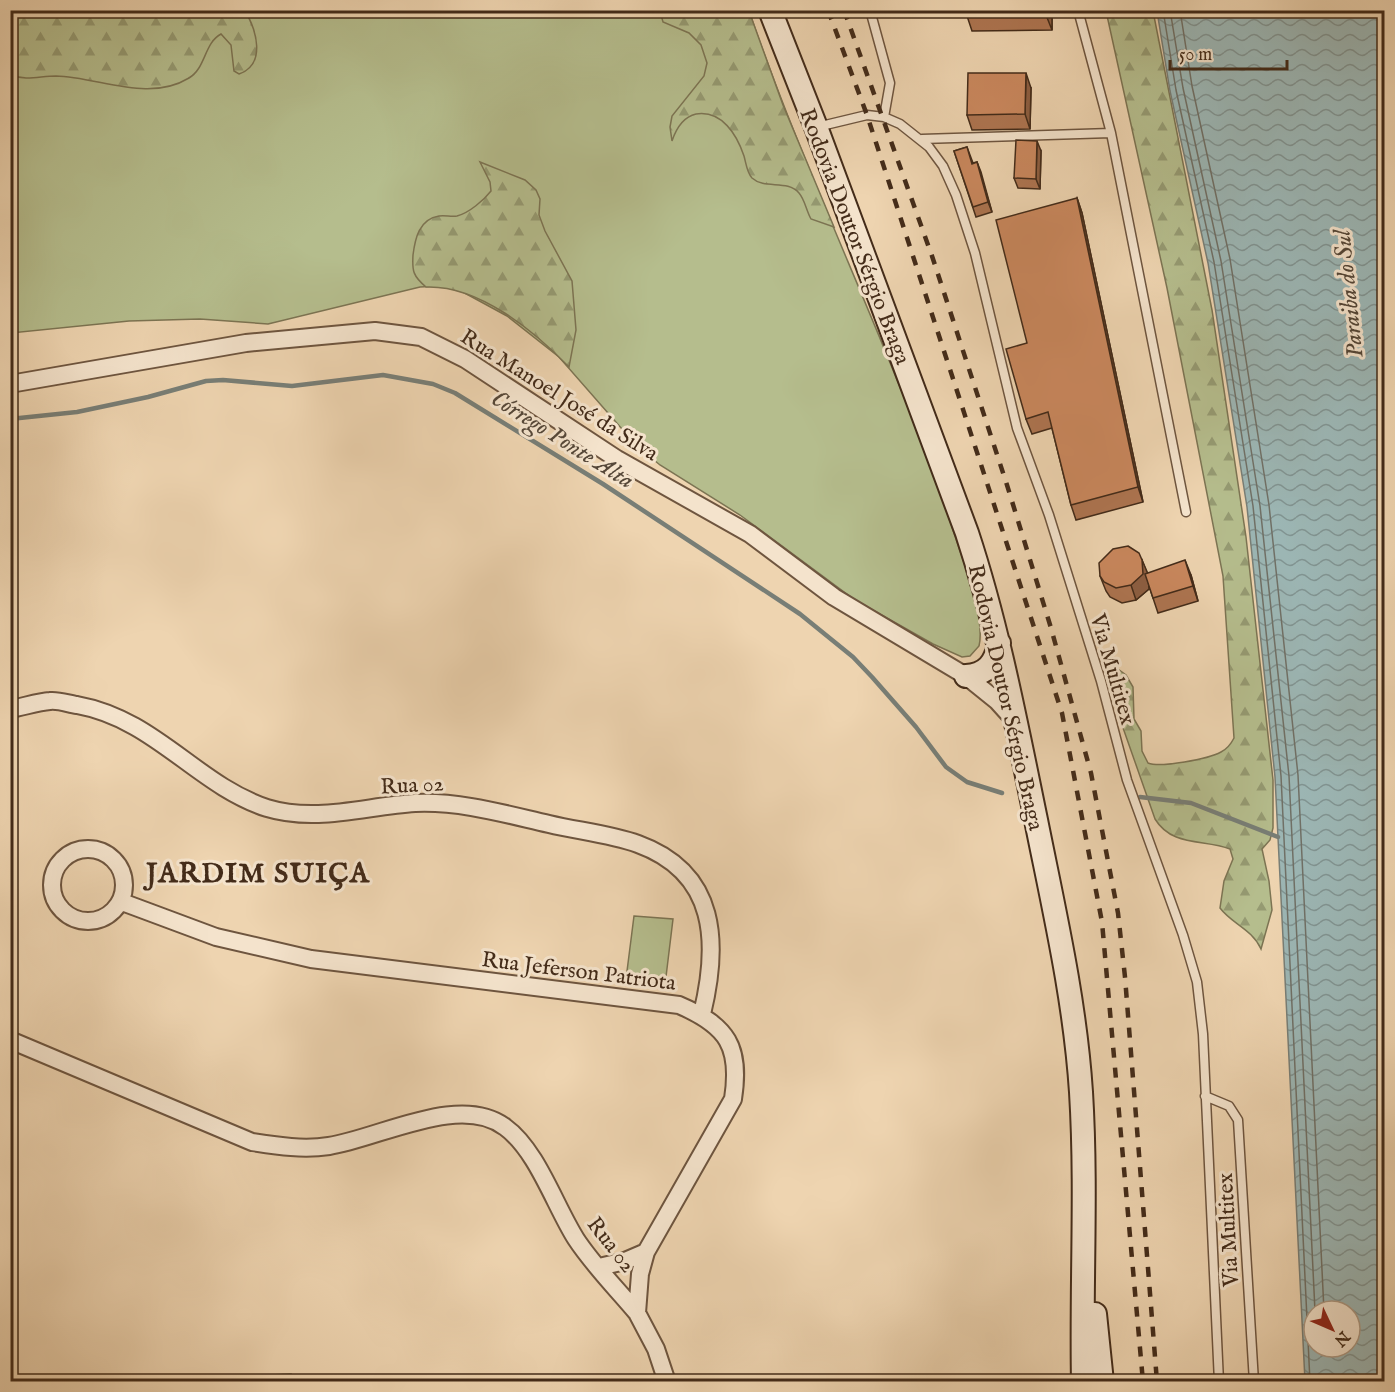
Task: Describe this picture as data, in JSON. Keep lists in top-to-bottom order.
{
  "streets": {
    "main road": ["Rodovia Doutor Sérgio Braga"],
    "street": ["Rua Manoel José da Silva", "Rua 02", "Rua Jeferson Patriota"],
    "lane": ["Via Multitex"]
  },
  "crossings": [
    ["Rodovia Doutor Sérgio Braga", "Rua Manoel José da Silva"],
    ["Rua 02", "Rua Jeferson Patriota"]
  ],
  "districts": ["JARDIM SUIÇA"],
  "water": ["Paraiba do Sul", "Córrego Ponte Alta"],
  "scale_bar": "50 m",
  "north": "bottom right"
}
